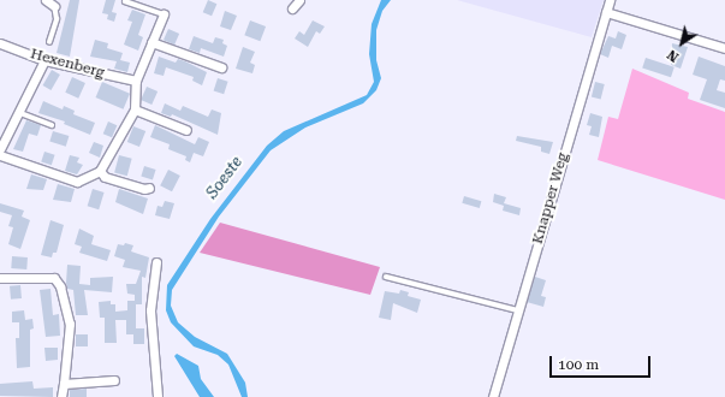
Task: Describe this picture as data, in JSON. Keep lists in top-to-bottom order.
{
  "streets": {
    "street": ["Hexenberg", "Knapper Weg"]
  },
  "water": ["Soeste"],
  "scale_bar": "100 m",
  "north": "bottom left"
}
